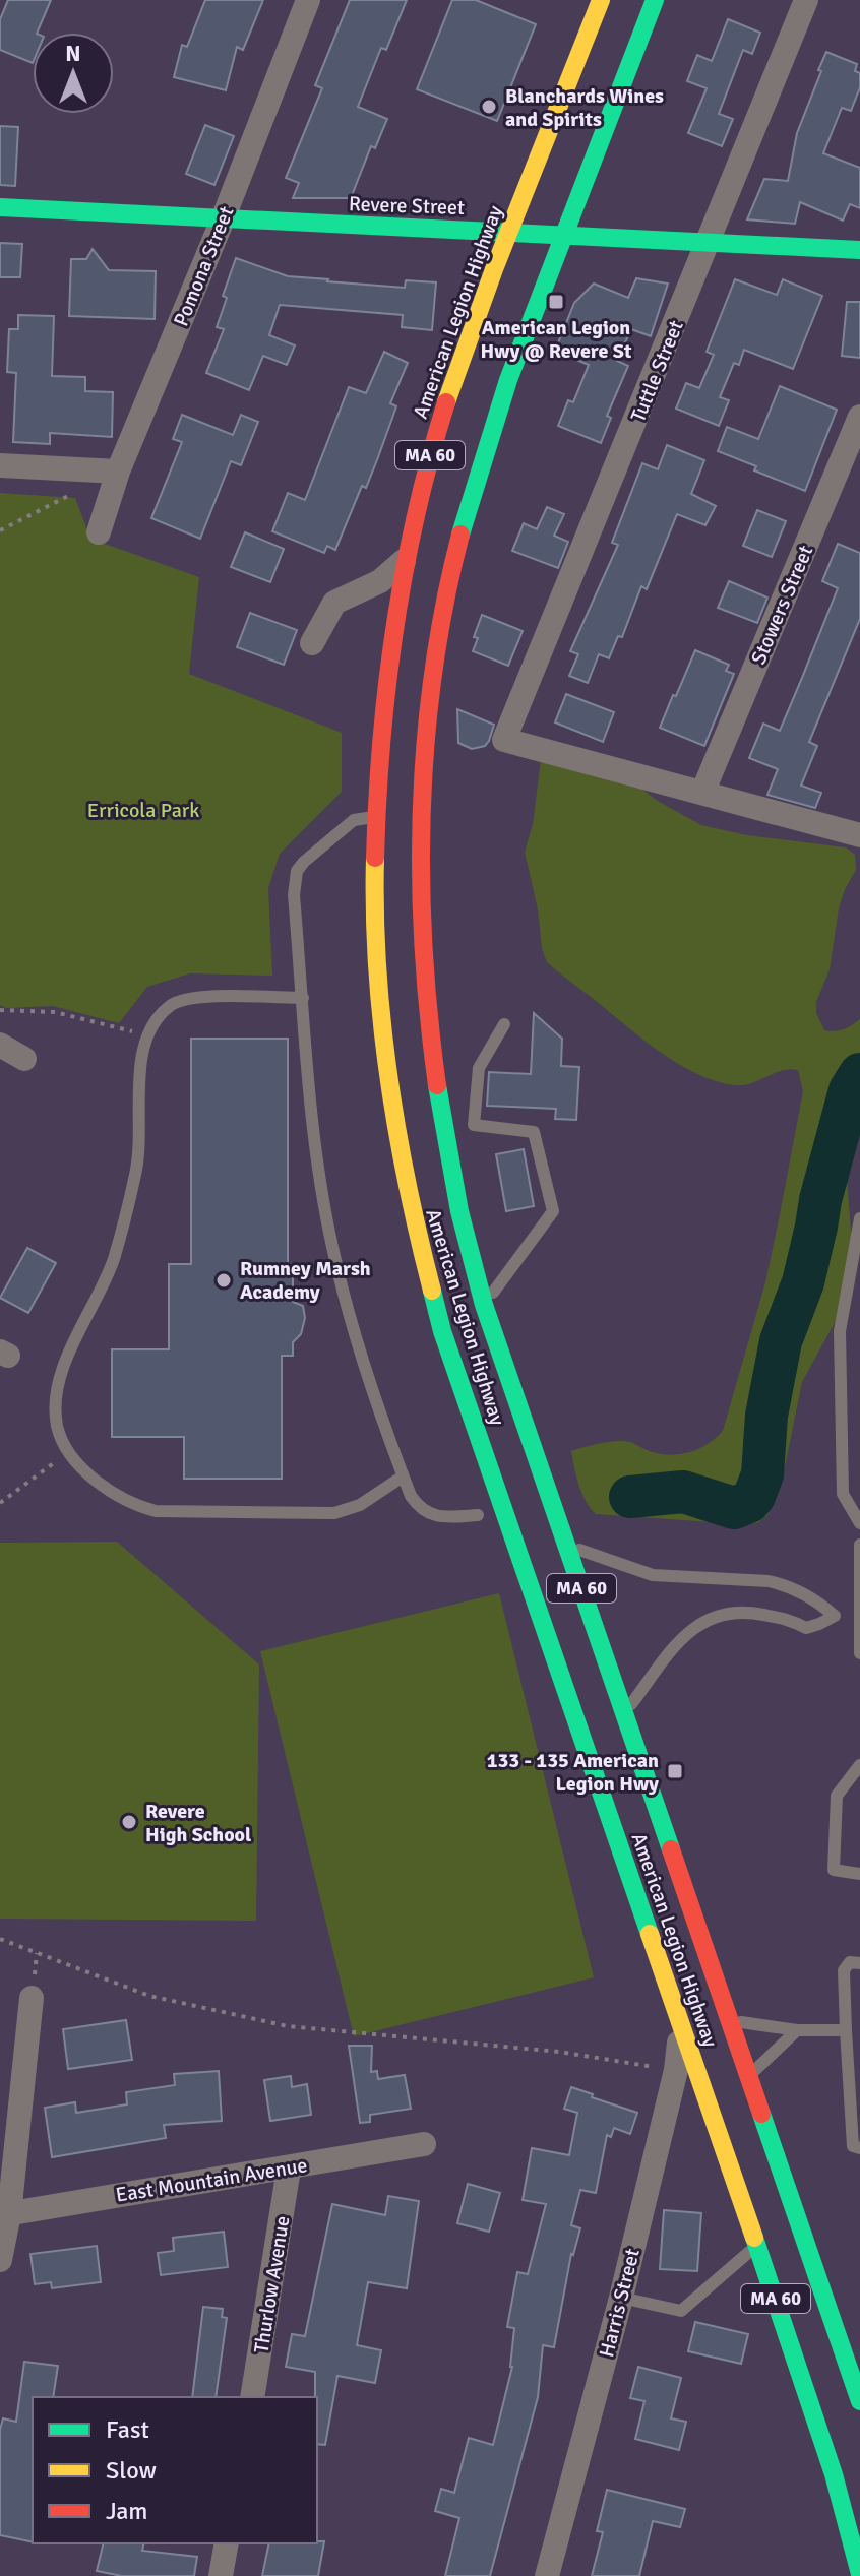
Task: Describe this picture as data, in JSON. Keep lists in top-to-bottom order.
{
  "streets": {
    "main road": ["Revere Street", "American Legion Highway", "MA 60"],
    "street": [
      "Pomona Street",
      "Tuttle Street",
      "Stowers Street",
      "East Mountain Avenue",
      "Thurlow Avenue",
      "Harris Street"
    ]
  },
  "crossings": [
    ["Revere Street", "Pomona Street"],
    ["Revere Street", "American Legion Highway"],
    ["Revere Street", "Tuttle Street"],
    ["American Legion Highway", "Harris Street"],
    ["Tuttle Street", "Stowers Street"],
    ["East Mountain Avenue", "Thurlow Avenue"]
  ],
  "parks": ["Erricola Park"],
  "places": {
    "other": ["Blanchards Wines and Spirits", "Rumney Marsh Academy", "Revere High School"],
    "transit": ["American Legion Hwy @ Revere St", "133 - 135 American Legion Hwy"]
  },
  "legend": ["Fast", "Slow", "Jam"],
  "north": "top"
}
